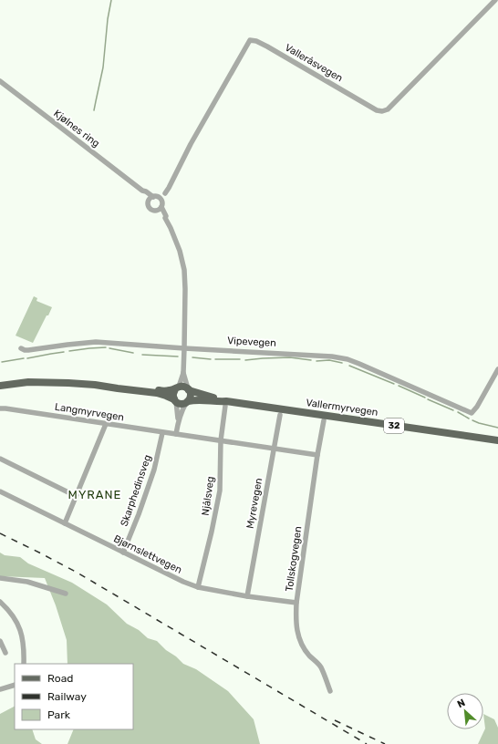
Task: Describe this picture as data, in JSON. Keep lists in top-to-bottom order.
{
  "streets": {
    "main road": ["Vallermyrvegen", "32"],
    "street": [
      "Valleråsvegen",
      "Kjølnes ring",
      "Vipevegen",
      "Langmyrvegen",
      "Skarphedinsveg",
      "Njålsveg",
      "Myrevegen",
      "Bjørnslettvegen",
      "Tollskogvegen"
    ]
  },
  "crossings": [
    ["Vallermyrvegen", "32"],
    ["Vallermyrvegen", "Njålsveg"],
    ["Langmyrvegen", "Skarphedinsveg"],
    ["Langmyrvegen", "Njålsveg"],
    ["Langmyrvegen", "Myrevegen"],
    ["Langmyrvegen", "Tollskogvegen"],
    ["Skarphedinsveg", "Bjørnslettvegen"],
    ["Njålsveg", "Bjørnslettvegen"],
    ["Myrevegen", "Bjørnslettvegen"],
    ["Bjørnslettvegen", "Tollskogvegen"]
  ],
  "districts": ["MYRANE"],
  "legend": ["Road", "Railway", "Park"],
  "north": "top left"
}
